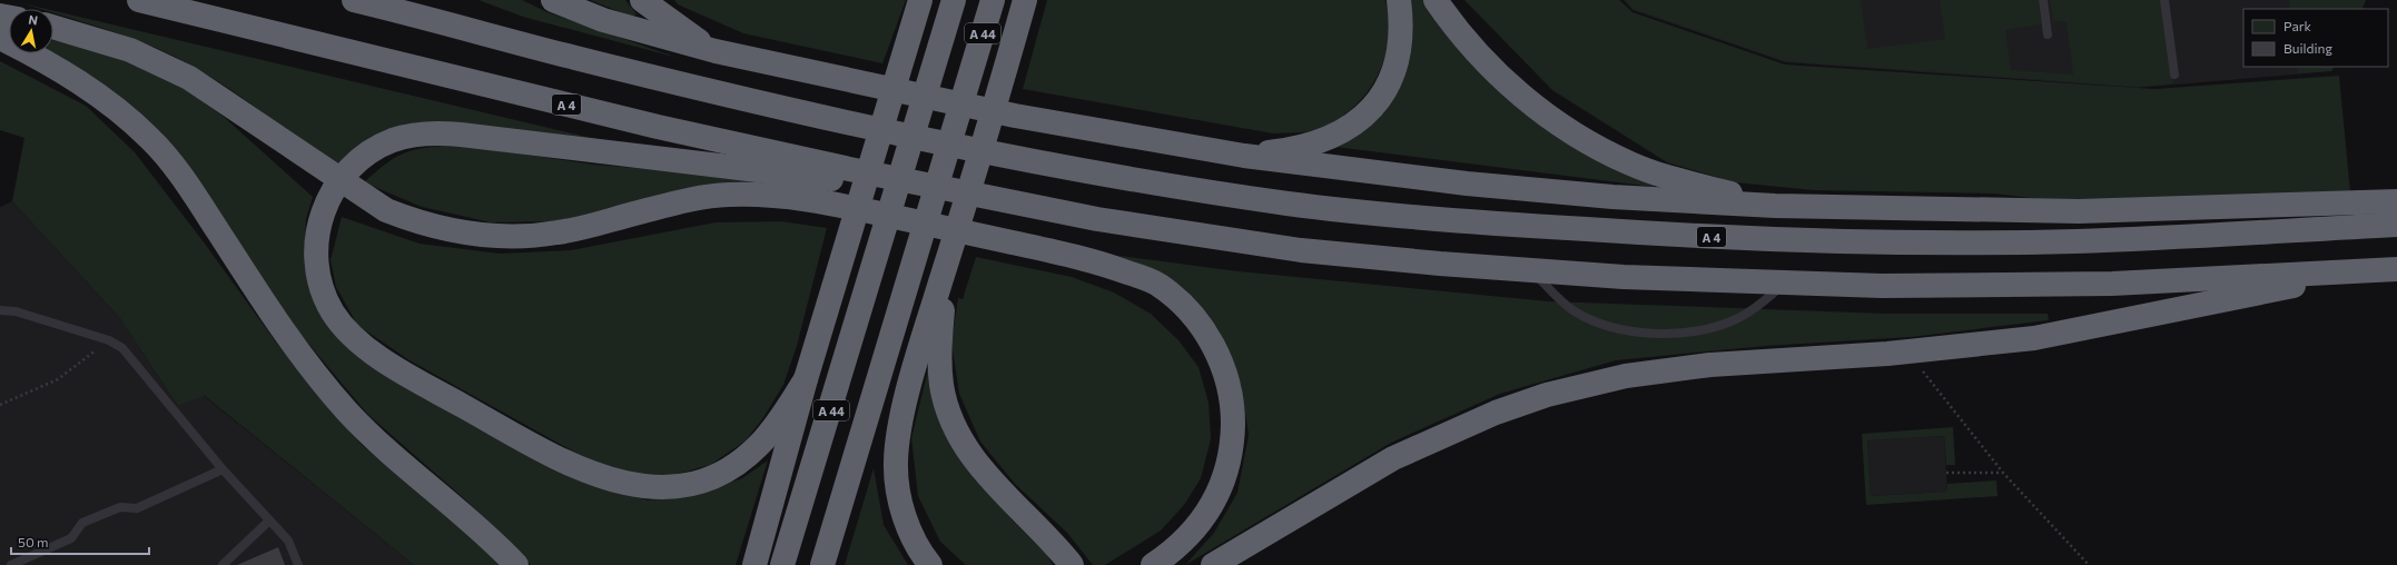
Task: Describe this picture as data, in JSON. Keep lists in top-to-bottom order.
{
  "streets": {
    "highway": ["A 44", "A 4"]
  },
  "legend": ["Park", "Building"],
  "scale_bar": "50 m",
  "north": "top"
}
